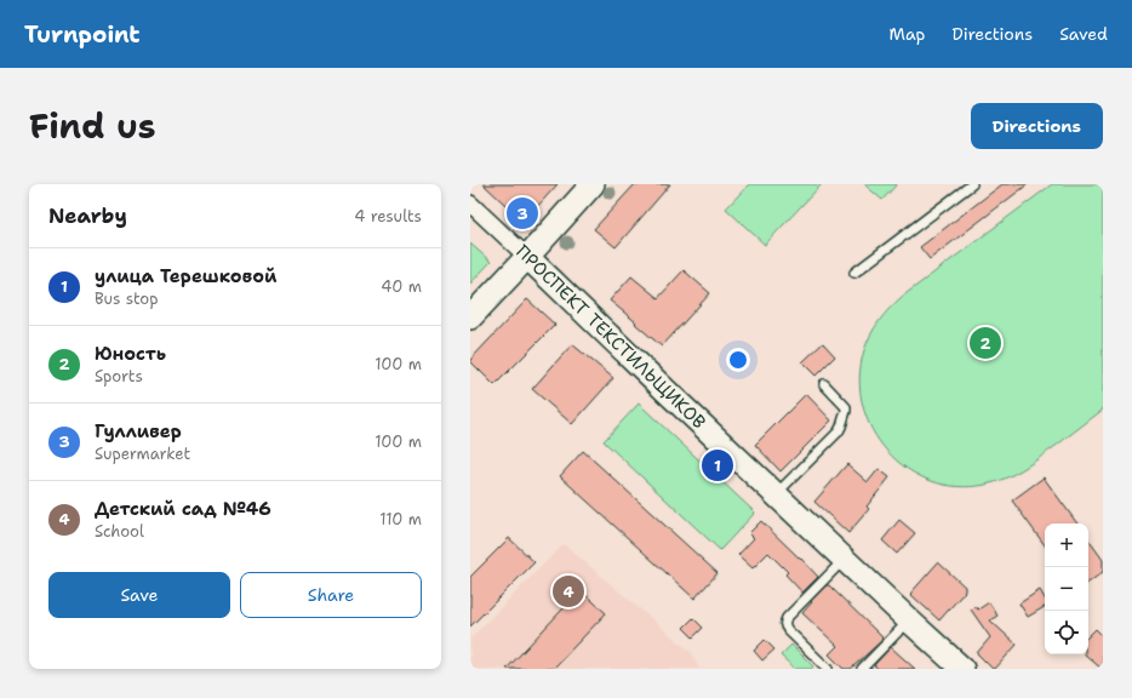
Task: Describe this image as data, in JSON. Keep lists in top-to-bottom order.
{
  "streets": {
    "street": ["ПРОСПЕКТ ТЕКСТИЛЬЩИКОВ"]
  },
  "page": {
    "header": "Turnpoint",
    "nav": ["Map", "Directions", "Saved"],
    "title": "Find us",
    "buttons": [
      "Directions",
      ["Save", "Share"]
    ],
    "heading": ["Nearby", "4 results"],
    "pins": [
      "3",
      "2",
      "1",
      "4"
    ],
    "list": [
      {
        "mark": "1",
        "name": "улица Терешковой",
        "note": "Bus stop",
        "value": "40 m"
      },
      {
        "mark": "2",
        "name": "Юность",
        "note": "Sports",
        "value": "100 m"
      },
      {
        "mark": "3",
        "name": "Гулливер",
        "note": "Supermarket",
        "value": "100 m"
      },
      {
        "mark": "4",
        "name": "Детский сад №46",
        "note": "School",
        "value": "110 m"
      }
    ],
    "map_buttons": ["+", "−"]
  }
}
